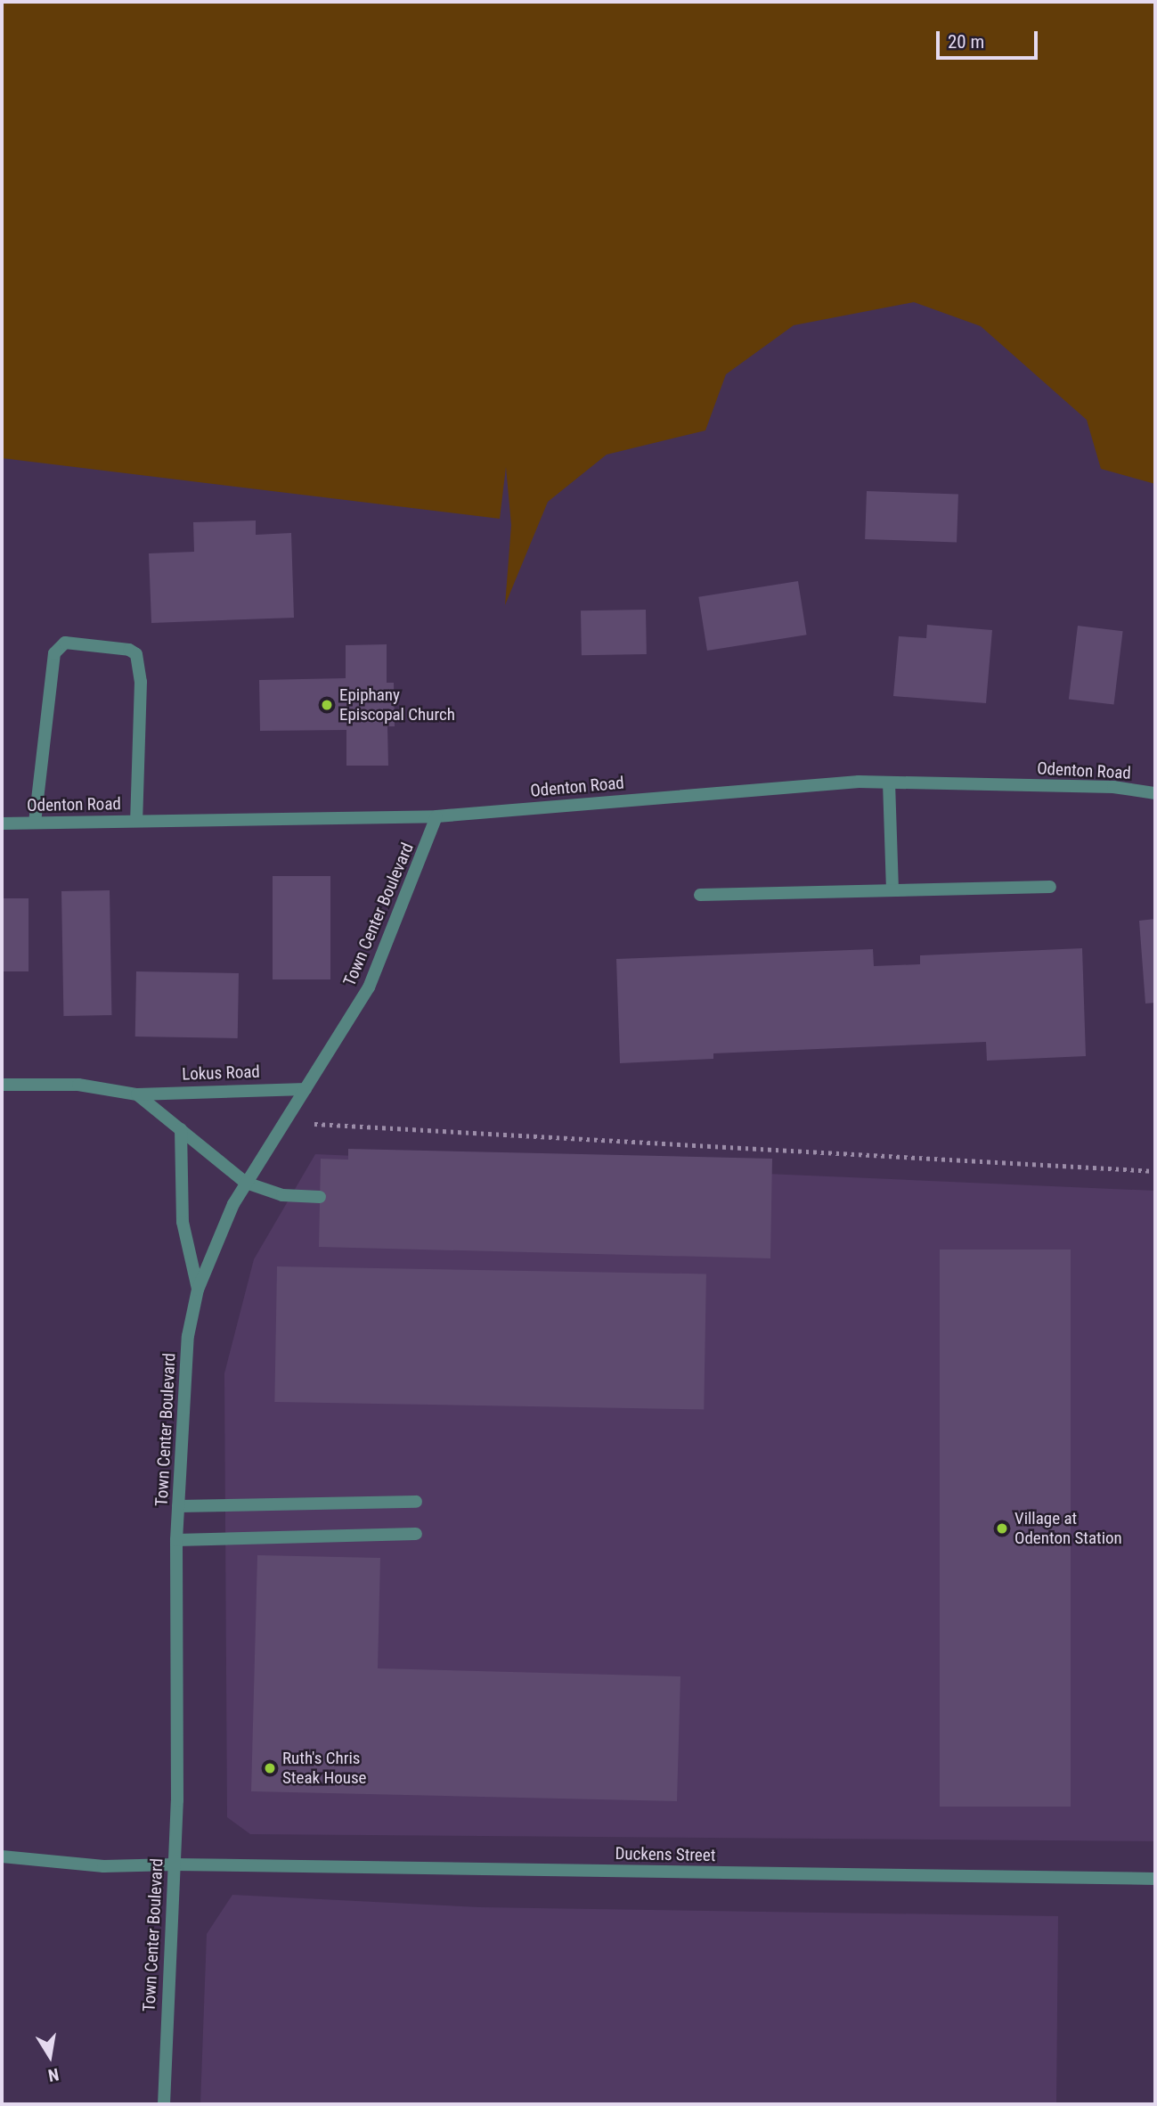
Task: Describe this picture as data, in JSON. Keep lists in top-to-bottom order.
{
  "streets": {
    "street": [
      "Odenton Road",
      "Town Center Boulevard",
      "Lokus Road",
      "Duckens Street"
    ]
  },
  "crossings": [
    ["Odenton Road", "Town Center Boulevard"],
    ["Town Center Boulevard", "Lokus Road"],
    ["Town Center Boulevard", "Duckens Street"]
  ],
  "places": ["Epiphany Episcopal Church", "Village at Odenton Station", "Ruth's Chris Steak House"],
  "scale_bar": "20 m",
  "north": "bottom"
}
